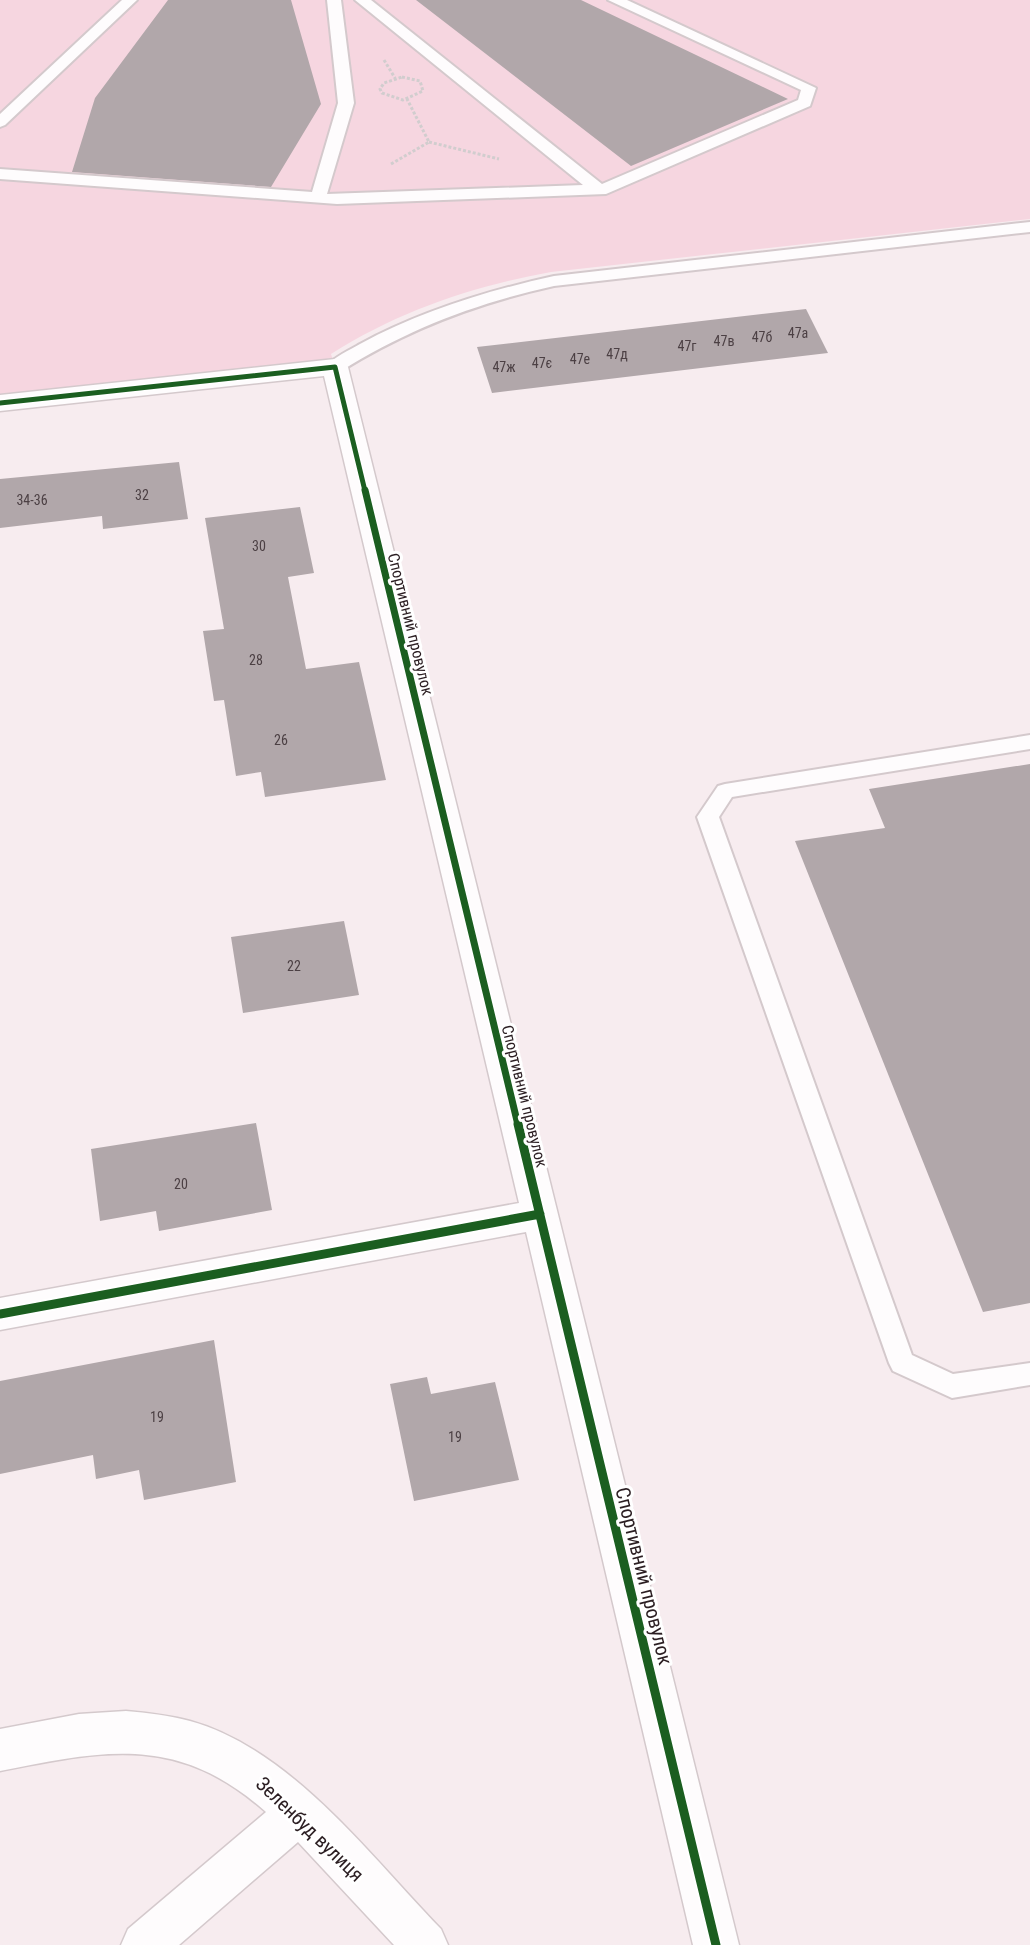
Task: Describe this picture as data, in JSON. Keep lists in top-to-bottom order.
{
  "streets": {
    "street": ["Спортивний провулок", "Зеленбуд вулиця"]
  },
  "house_numbers": [
    "47а",
    "47б",
    "47в",
    "47г",
    "47д",
    "47е",
    "47є",
    "47ж",
    "32",
    "34-36",
    "30",
    "28",
    "26",
    "22",
    "20",
    "19",
    "19"
  ]
}
